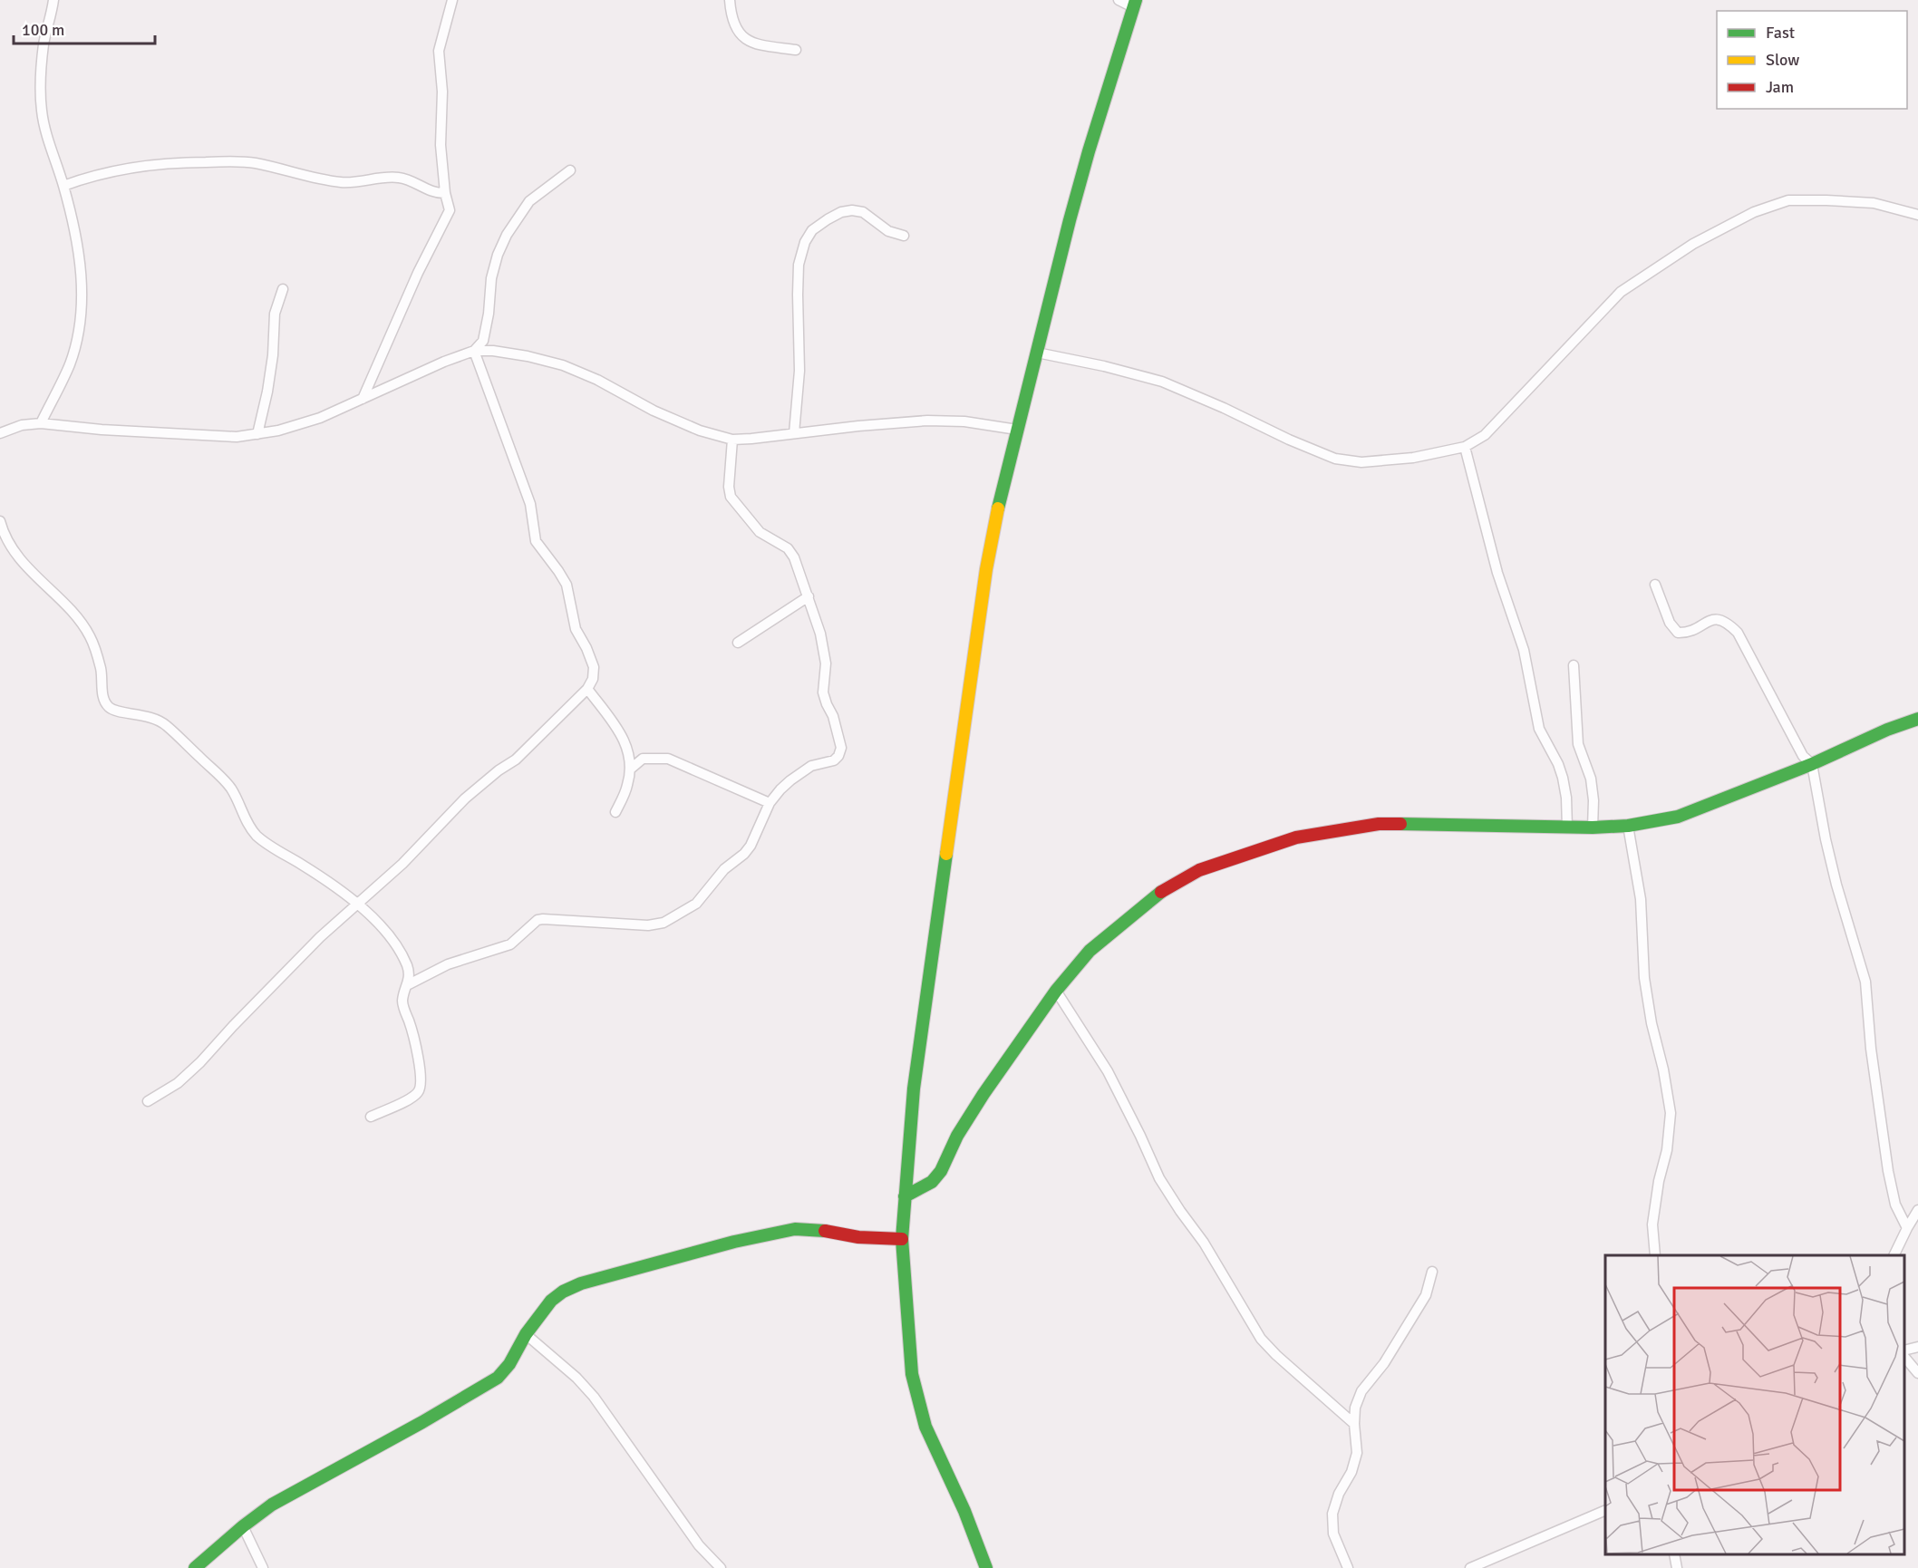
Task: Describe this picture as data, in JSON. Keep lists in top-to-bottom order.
{
  "legend": ["Fast", "Slow", "Jam"],
  "scale_bar": "100 m"
}
